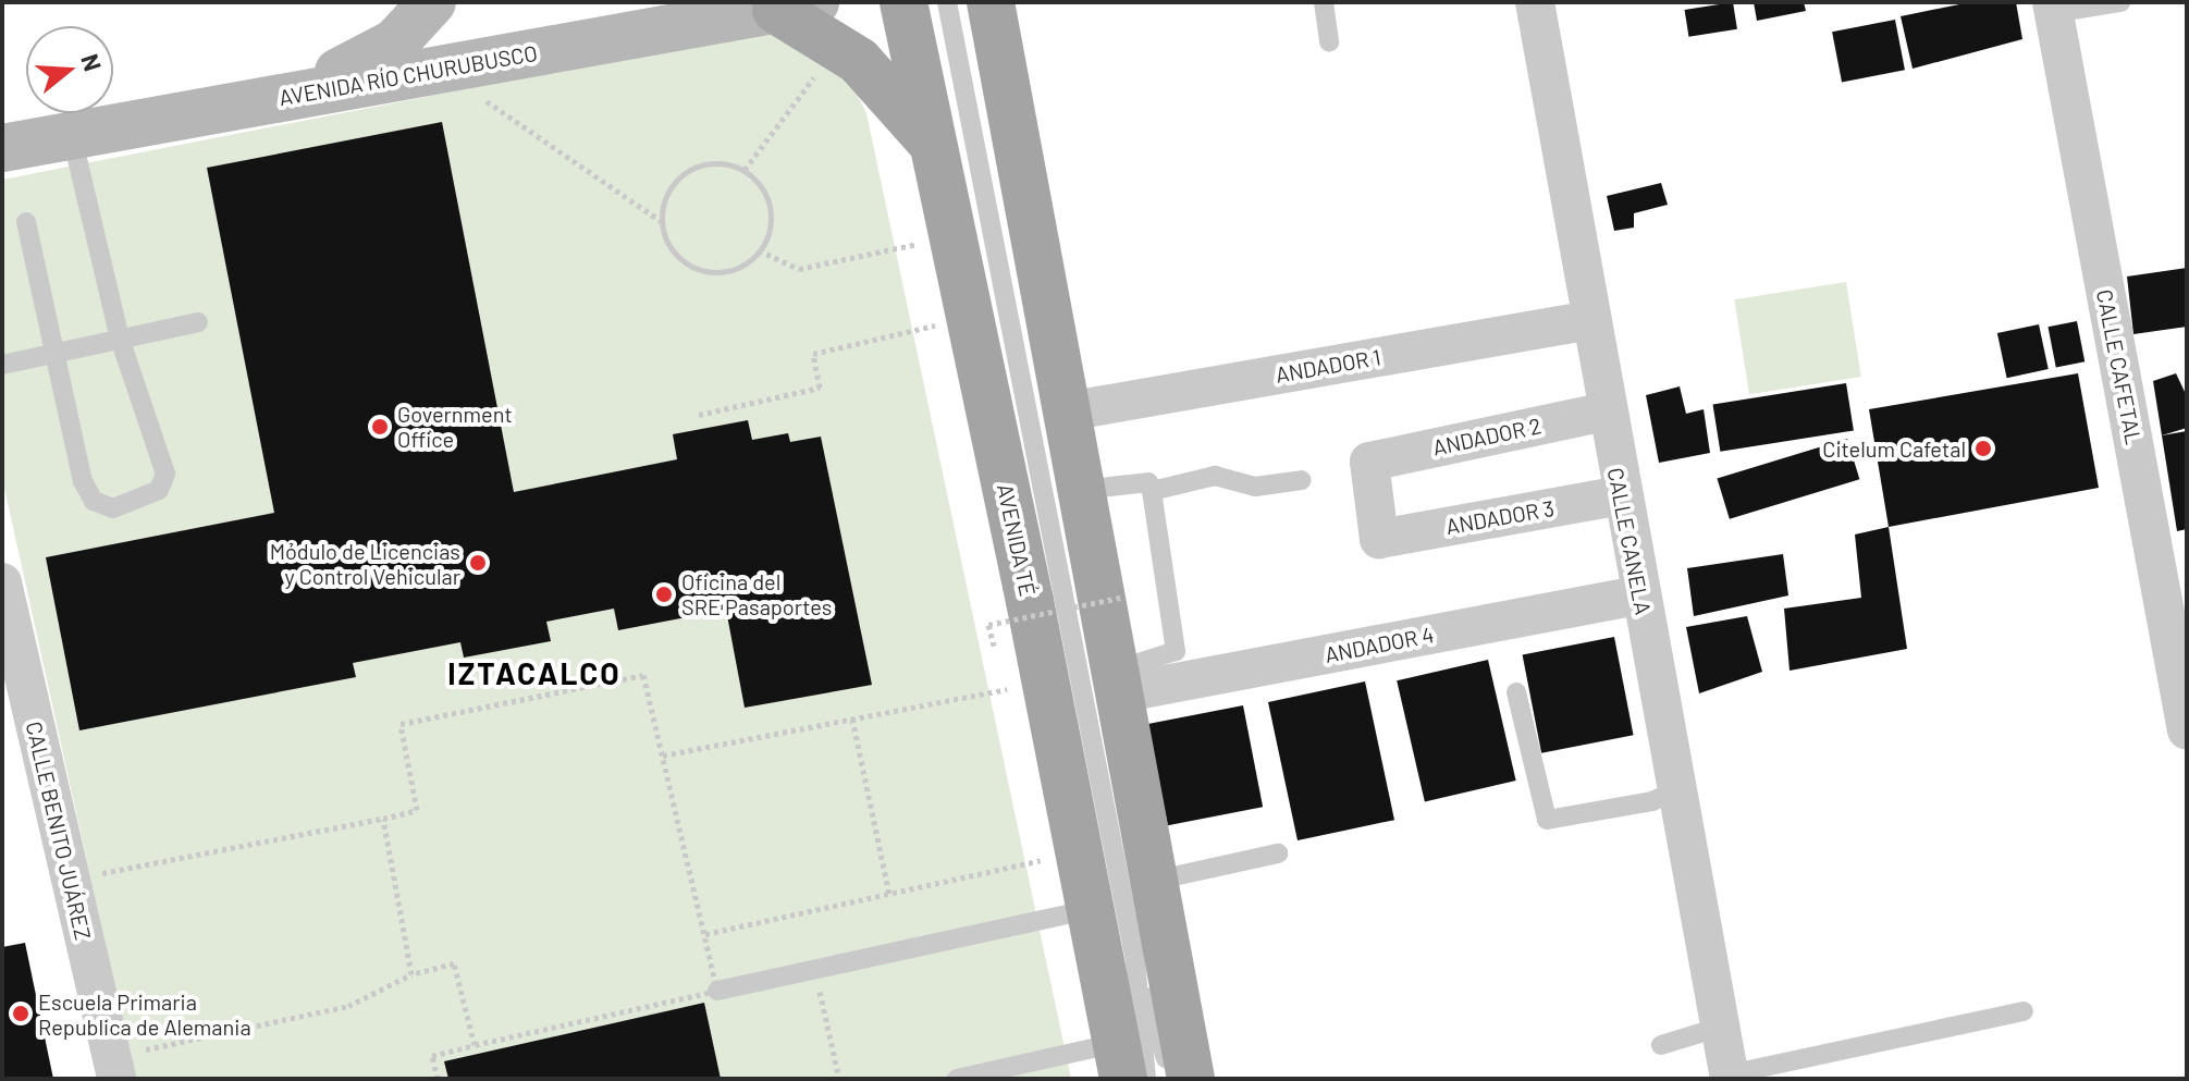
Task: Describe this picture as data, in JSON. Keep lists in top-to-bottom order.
{
  "streets": {
    "main road": ["AVENIDA RÍO CHURUBUSCO", "AVENIDA TÉ"],
    "street": [
      "ANDADOR 1",
      "CALLE CAFETAL",
      "ANDADOR 2",
      "ANDADOR 3",
      "CALLE CANELA",
      "ANDADOR 4",
      "CALLE BENITO JUÁREZ"
    ]
  },
  "crossings": [
    ["ANDADOR 1", "CALLE CANELA"],
    ["ANDADOR 2", "ANDADOR 3"],
    ["ANDADOR 2", "CALLE CANELA"],
    ["ANDADOR 3", "CALLE CANELA"],
    ["CALLE CANELA", "ANDADOR 4"]
  ],
  "districts": ["IZTACALCO"],
  "places": [
    "Government Office",
    "Citelum Cafetal",
    "Módulo de Licencias y Control Vehicular",
    "Oficina del SRE Pasaportes",
    "Escuela Primaria Republica de Alemania"
  ],
  "north": "right"
}
